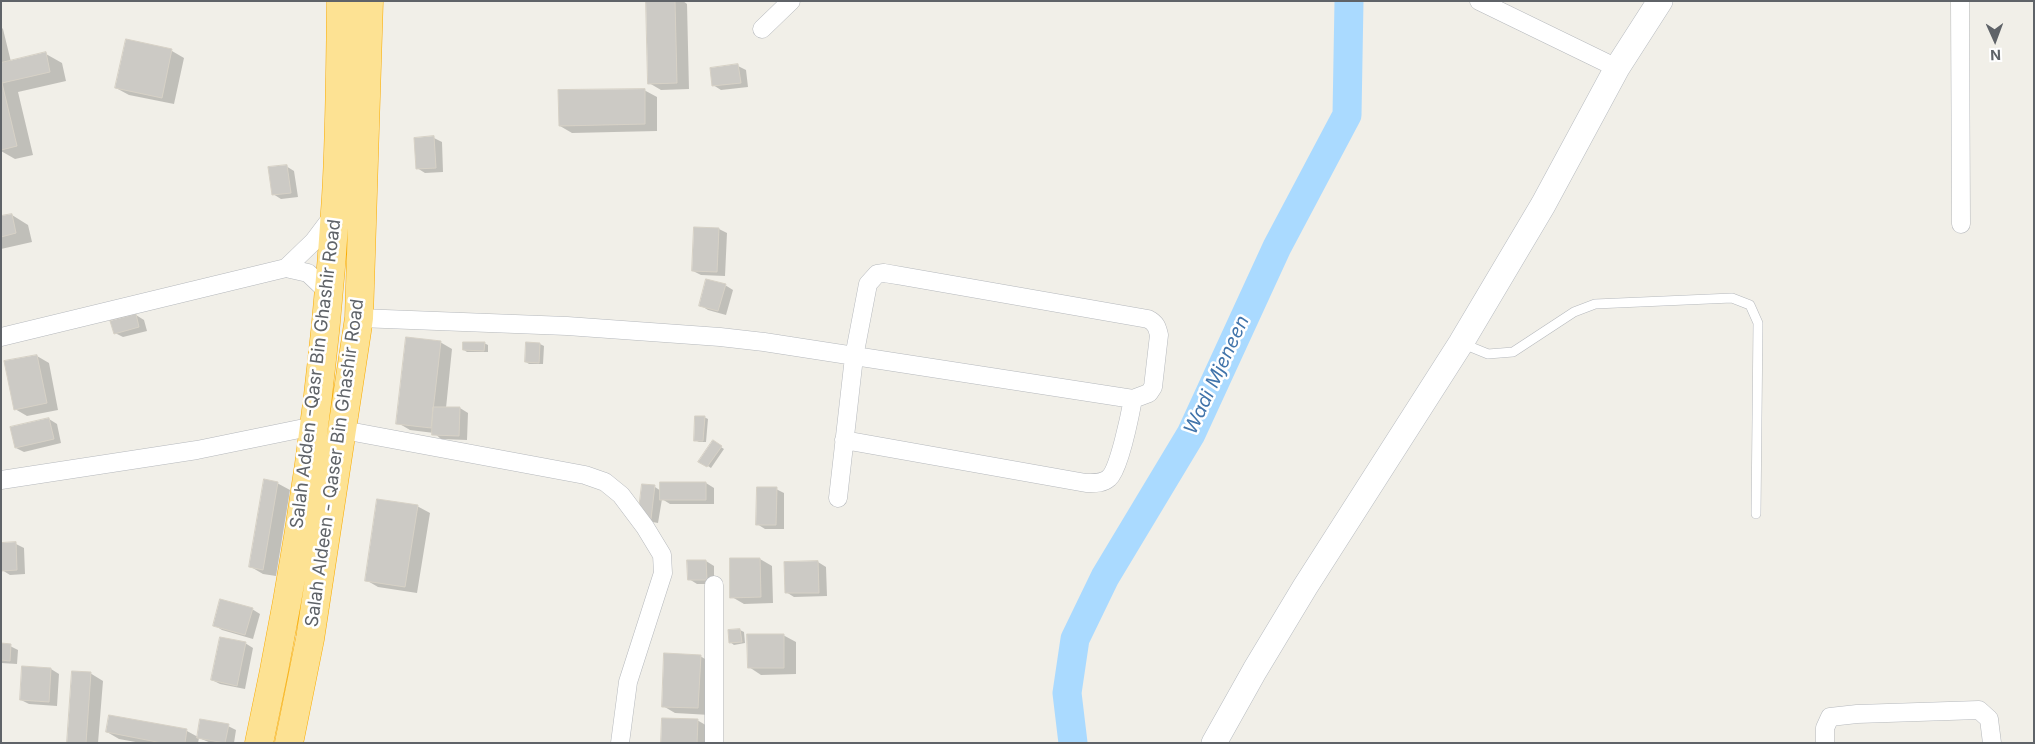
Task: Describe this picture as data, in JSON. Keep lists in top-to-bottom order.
{
  "streets": {
    "highway": ["Salah Adden -Qasr Bin Ghashir Road", "Salah Aldeen - Qaser Bin Ghashir Road"]
  },
  "water": ["Wadi Mjeneen"],
  "north": "bottom"
}
